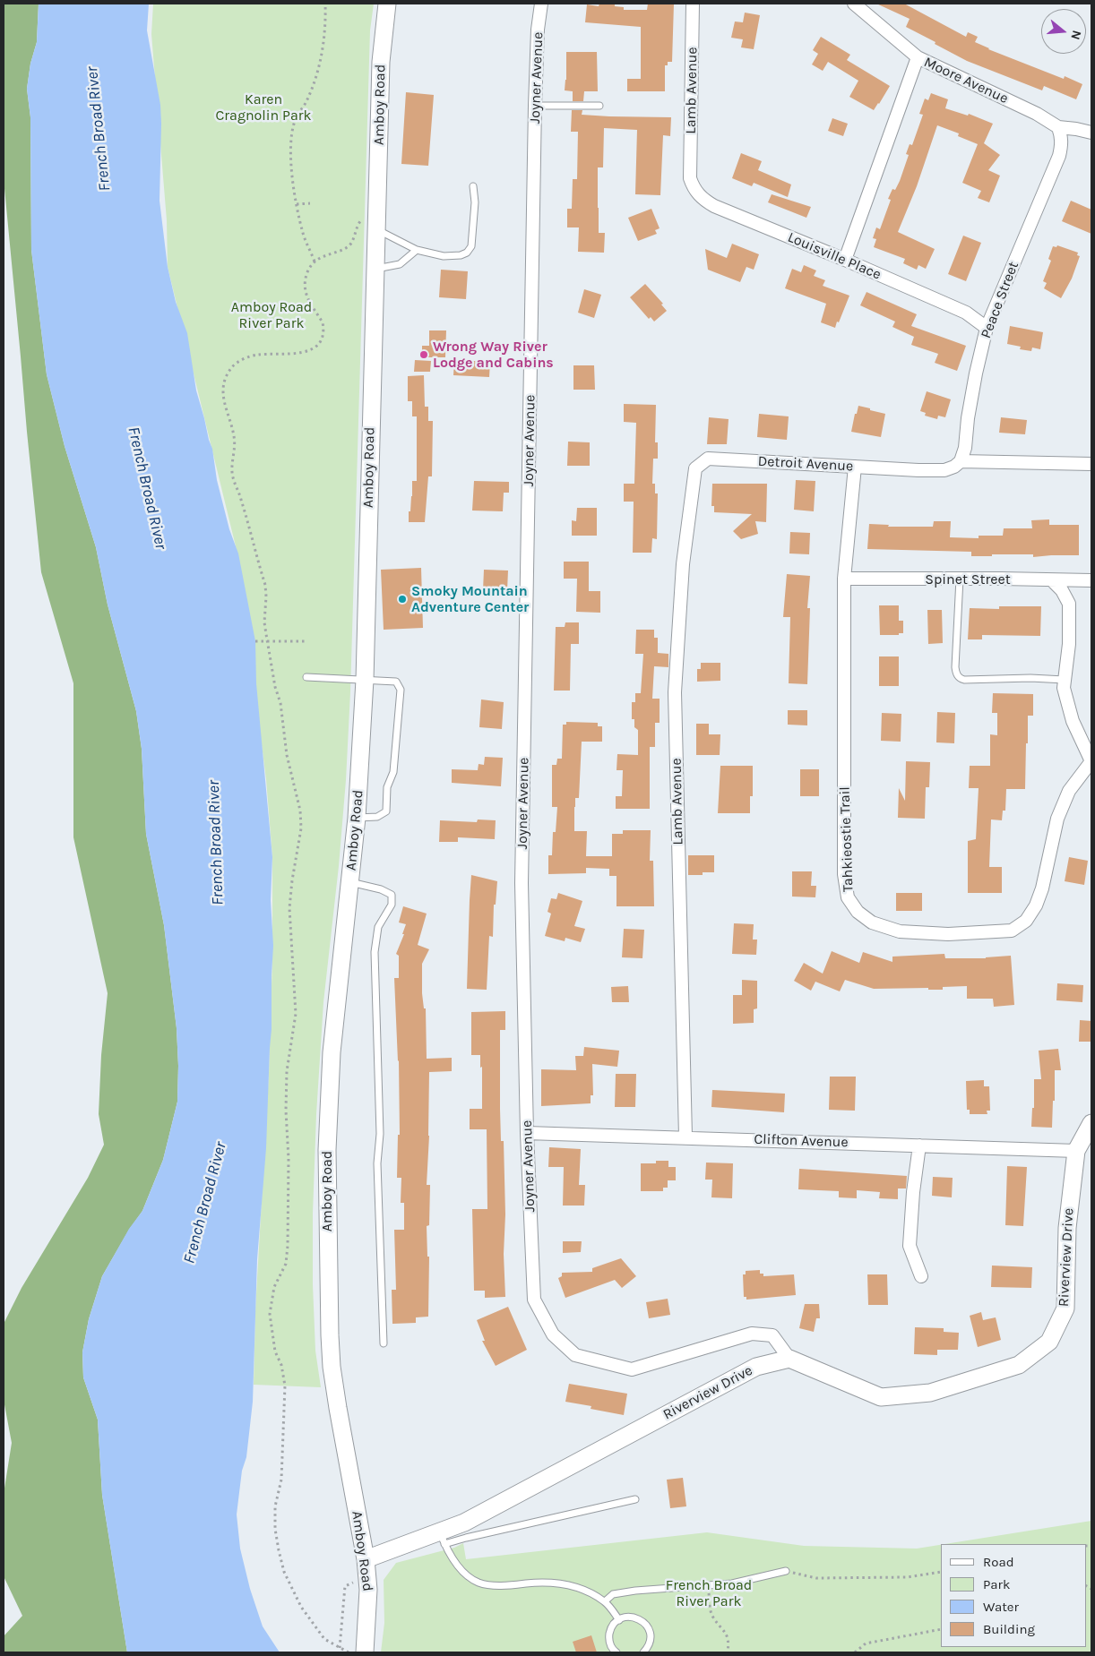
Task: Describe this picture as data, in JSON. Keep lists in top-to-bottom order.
{
  "streets": {
    "main road": ["Amboy Road", "Riverview Drive"],
    "street": [
      "Joyner Avenue",
      "Moore Avenue",
      "Lamb Avenue",
      "Louisville Place",
      "Peace Street",
      "Detroit Avenue",
      "Spinet Street",
      "Tahkieostie Trail",
      "Clifton Avenue"
    ]
  },
  "crossings": [
    ["Joyner Avenue", "Clifton Avenue"],
    ["Joyner Avenue", "Riverview Drive"],
    ["Moore Avenue", "Peace Street"],
    ["Lamb Avenue", "Louisville Place"],
    ["Lamb Avenue", "Detroit Avenue"],
    ["Lamb Avenue", "Clifton Avenue"],
    ["Amboy Road", "Riverview Drive"],
    ["Louisville Place", "Peace Street"],
    ["Peace Street", "Detroit Avenue"],
    ["Detroit Avenue", "Tahkieostie Trail"],
    ["Spinet Street", "Tahkieostie Trail"],
    ["Clifton Avenue", "Riverview Drive"]
  ],
  "water": ["French Broad River"],
  "parks": ["Karen Cragnolin Park", "Amboy Road River Park", "French Broad River Park"],
  "places": ["Wrong Way River Lodge and Cabins", "Smoky Mountain Adventure Center"],
  "legend": [
    "Road",
    "Park",
    "Water",
    "Building"
  ],
  "north": "right"
}
